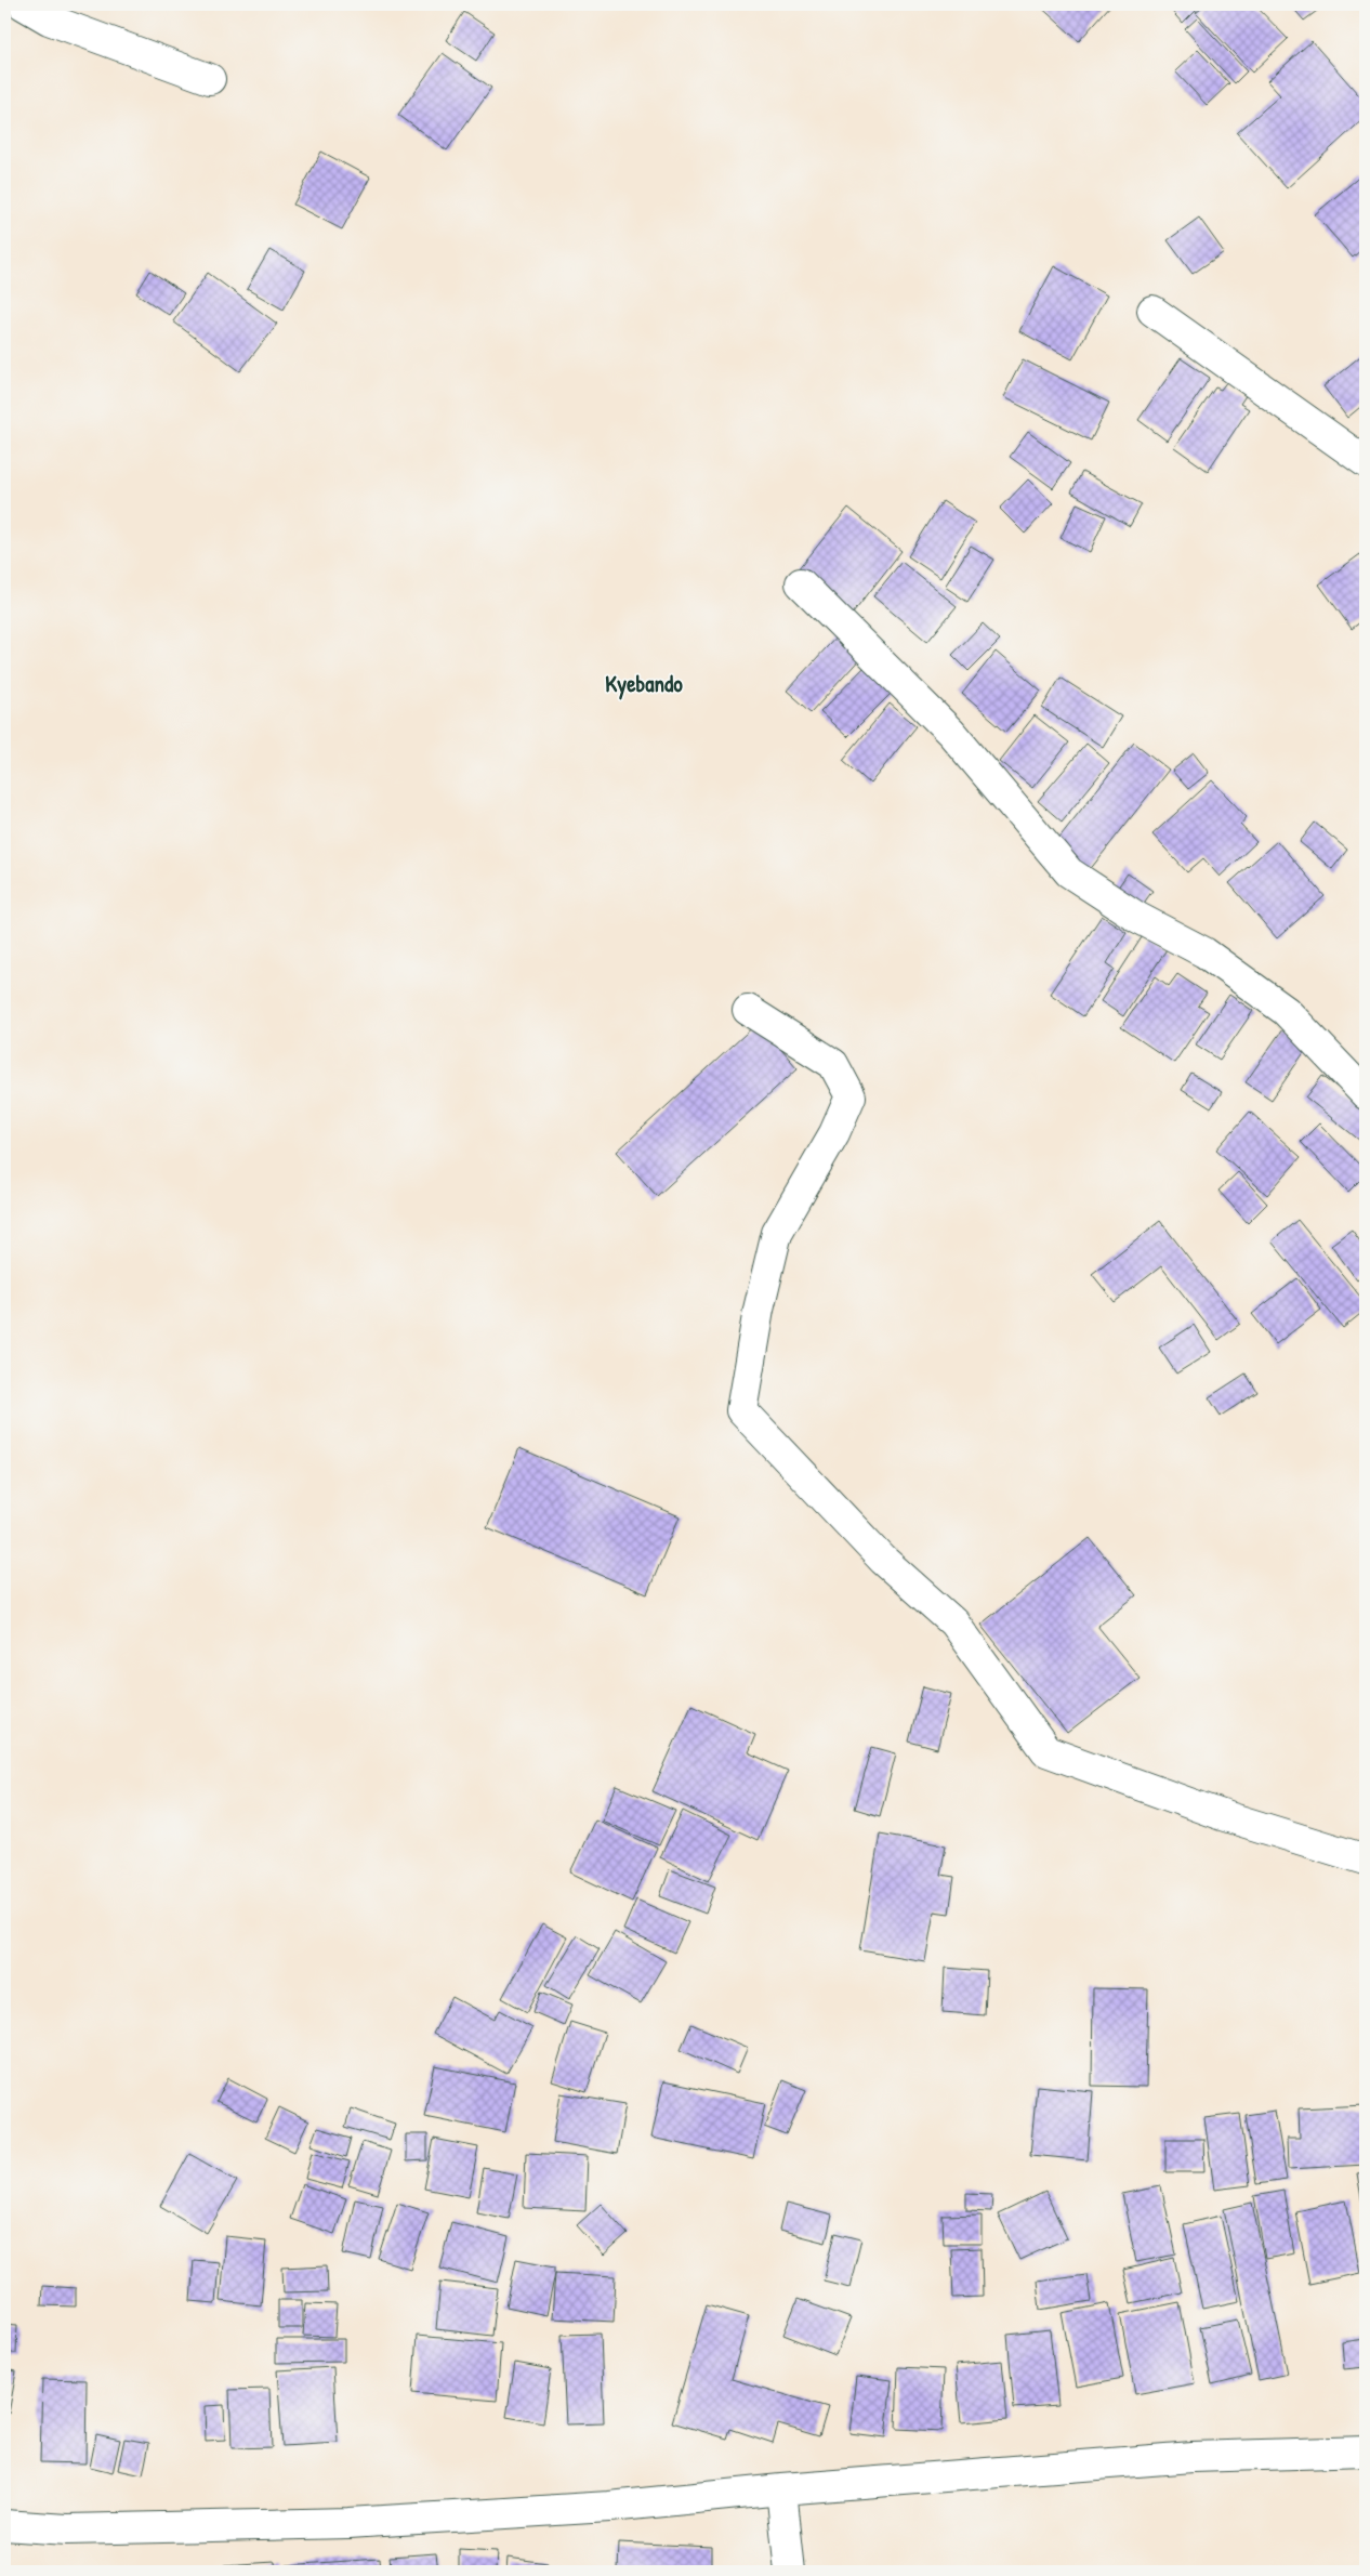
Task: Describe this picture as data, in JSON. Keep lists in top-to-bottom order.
{
  "districts": ["Kyebando"]
}
